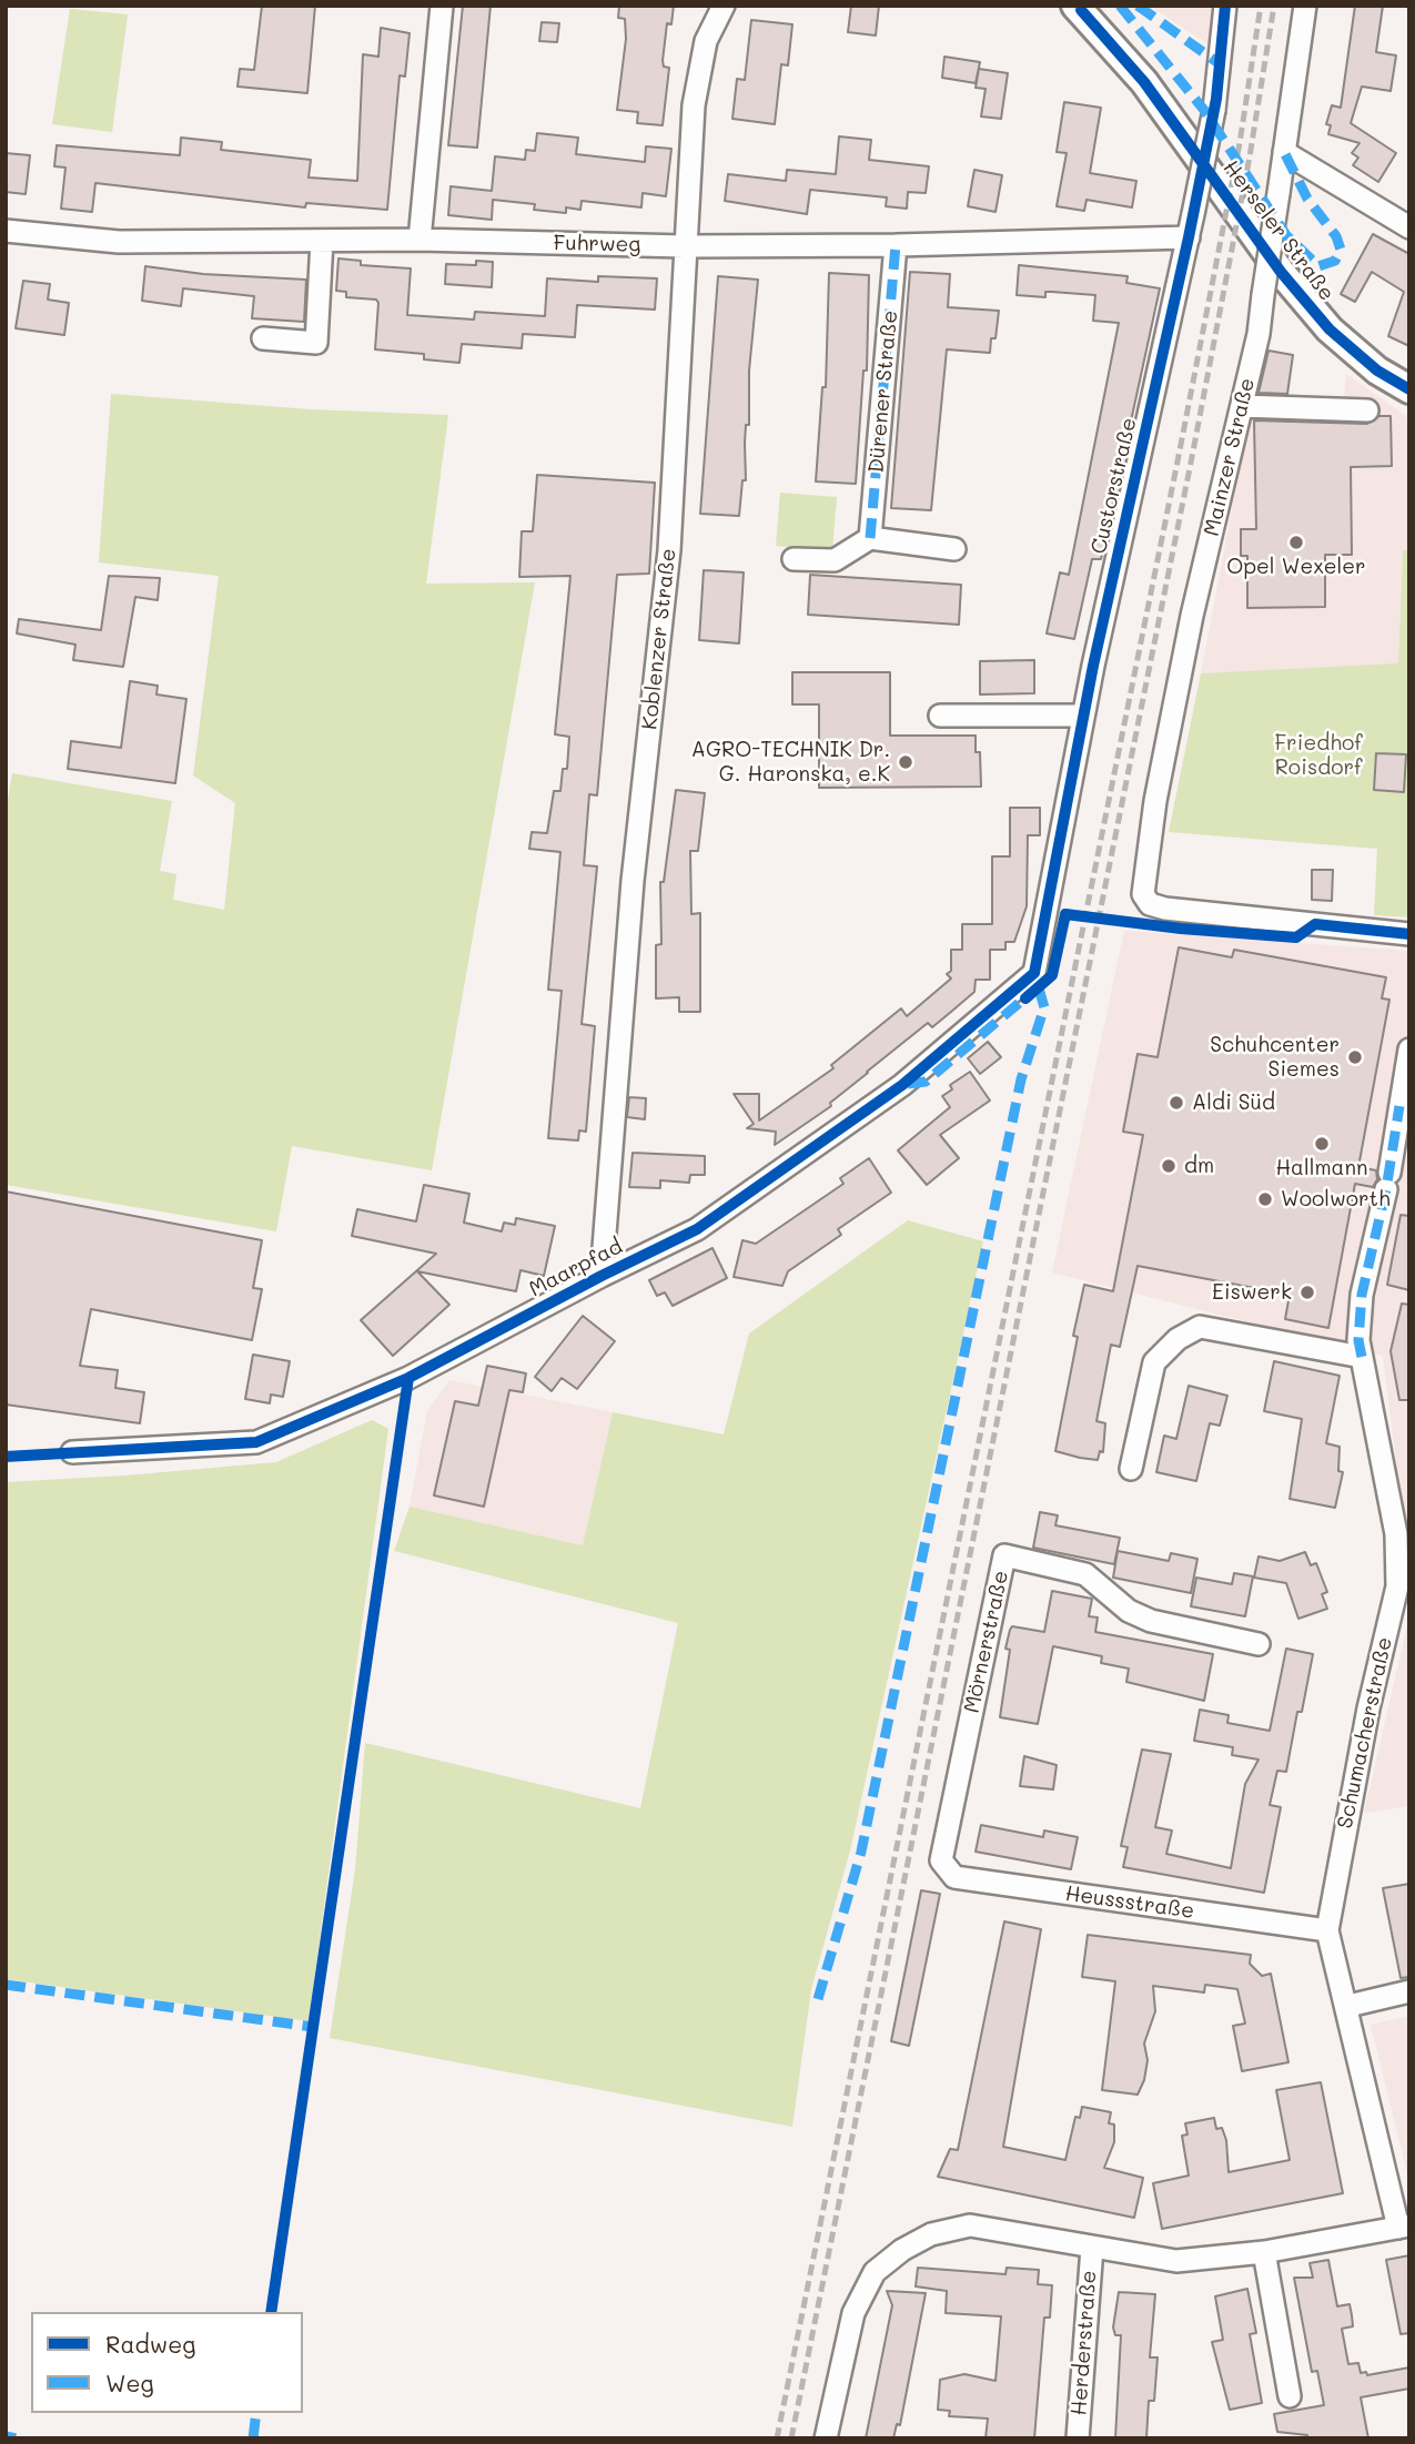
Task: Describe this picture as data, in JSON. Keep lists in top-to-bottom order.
{
  "streets": {
    "main road": ["Herseler Straße"],
    "street": [
      "Fuhrweg",
      "Dürener Straße",
      "Mainzer Straße",
      "Custorstraße",
      "Koblenzer Straße",
      "Maarpfad",
      "Mörnerstraße",
      "Schumacherstraße",
      "Heussstraße",
      "Herderstraße"
    ]
  },
  "crossings": [
    ["Fuhrweg", "Dürener Straße"],
    ["Fuhrweg", "Custorstraße"],
    ["Fuhrweg", "Koblenzer Straße"],
    ["Custorstraße", "Maarpfad"],
    ["Koblenzer Straße", "Maarpfad"],
    ["Mörnerstraße", "Heussstraße"],
    ["Schumacherstraße", "Heussstraße"]
  ],
  "parks": ["Friedhof Roisdorf"],
  "places": [
    "Opel Wexeler",
    "AGRO-TECHNIK Dr. G. Haronska, e.K",
    "Schuhcenter Siemes",
    "Aldi Süd",
    "Hallmann",
    "dm",
    "Woolworth",
    "Eiswerk"
  ],
  "legend": ["Radweg", "Weg"]
}
